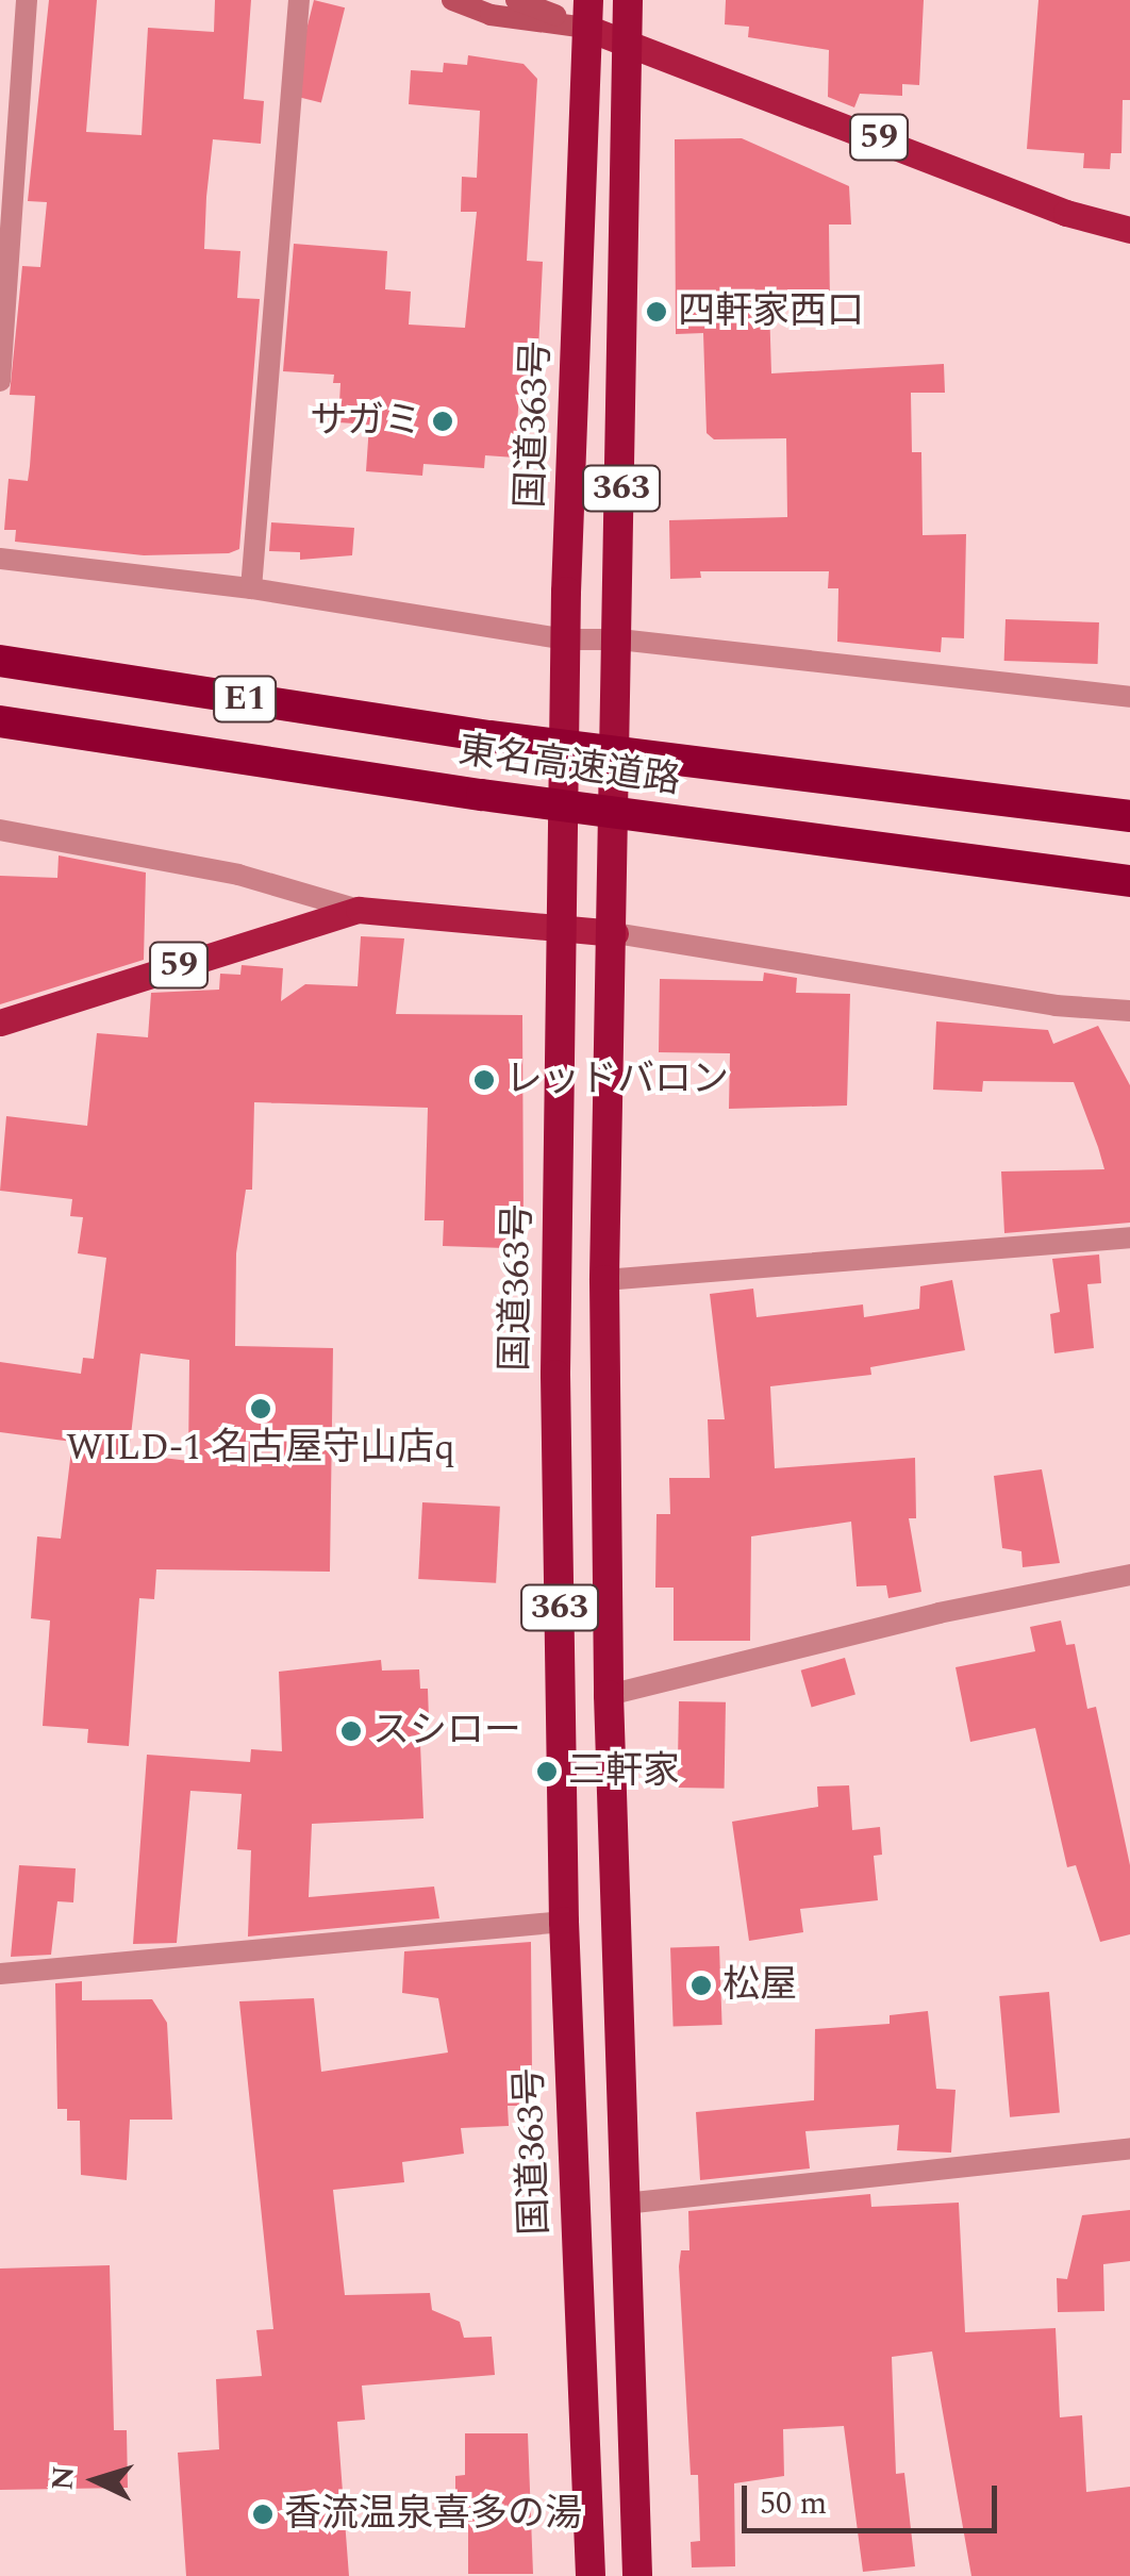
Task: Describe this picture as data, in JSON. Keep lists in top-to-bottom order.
{
  "streets": {
    "highway": [
      "国道363号",
      "363",
      "E1",
      "東名高速道路"
    ],
    "main road": ["59"]
  },
  "crossings": [
    ["59", "国道363号"],
    ["59", "363"]
  ],
  "places": [
    "四軒家西口",
    "サガミ",
    "レッドバロン",
    "WILD-1 名古屋守山店q",
    "スシロー",
    "三軒家",
    "松屋",
    "香流温泉喜多の湯"
  ],
  "scale_bar": "50 m",
  "north": "left"
}
